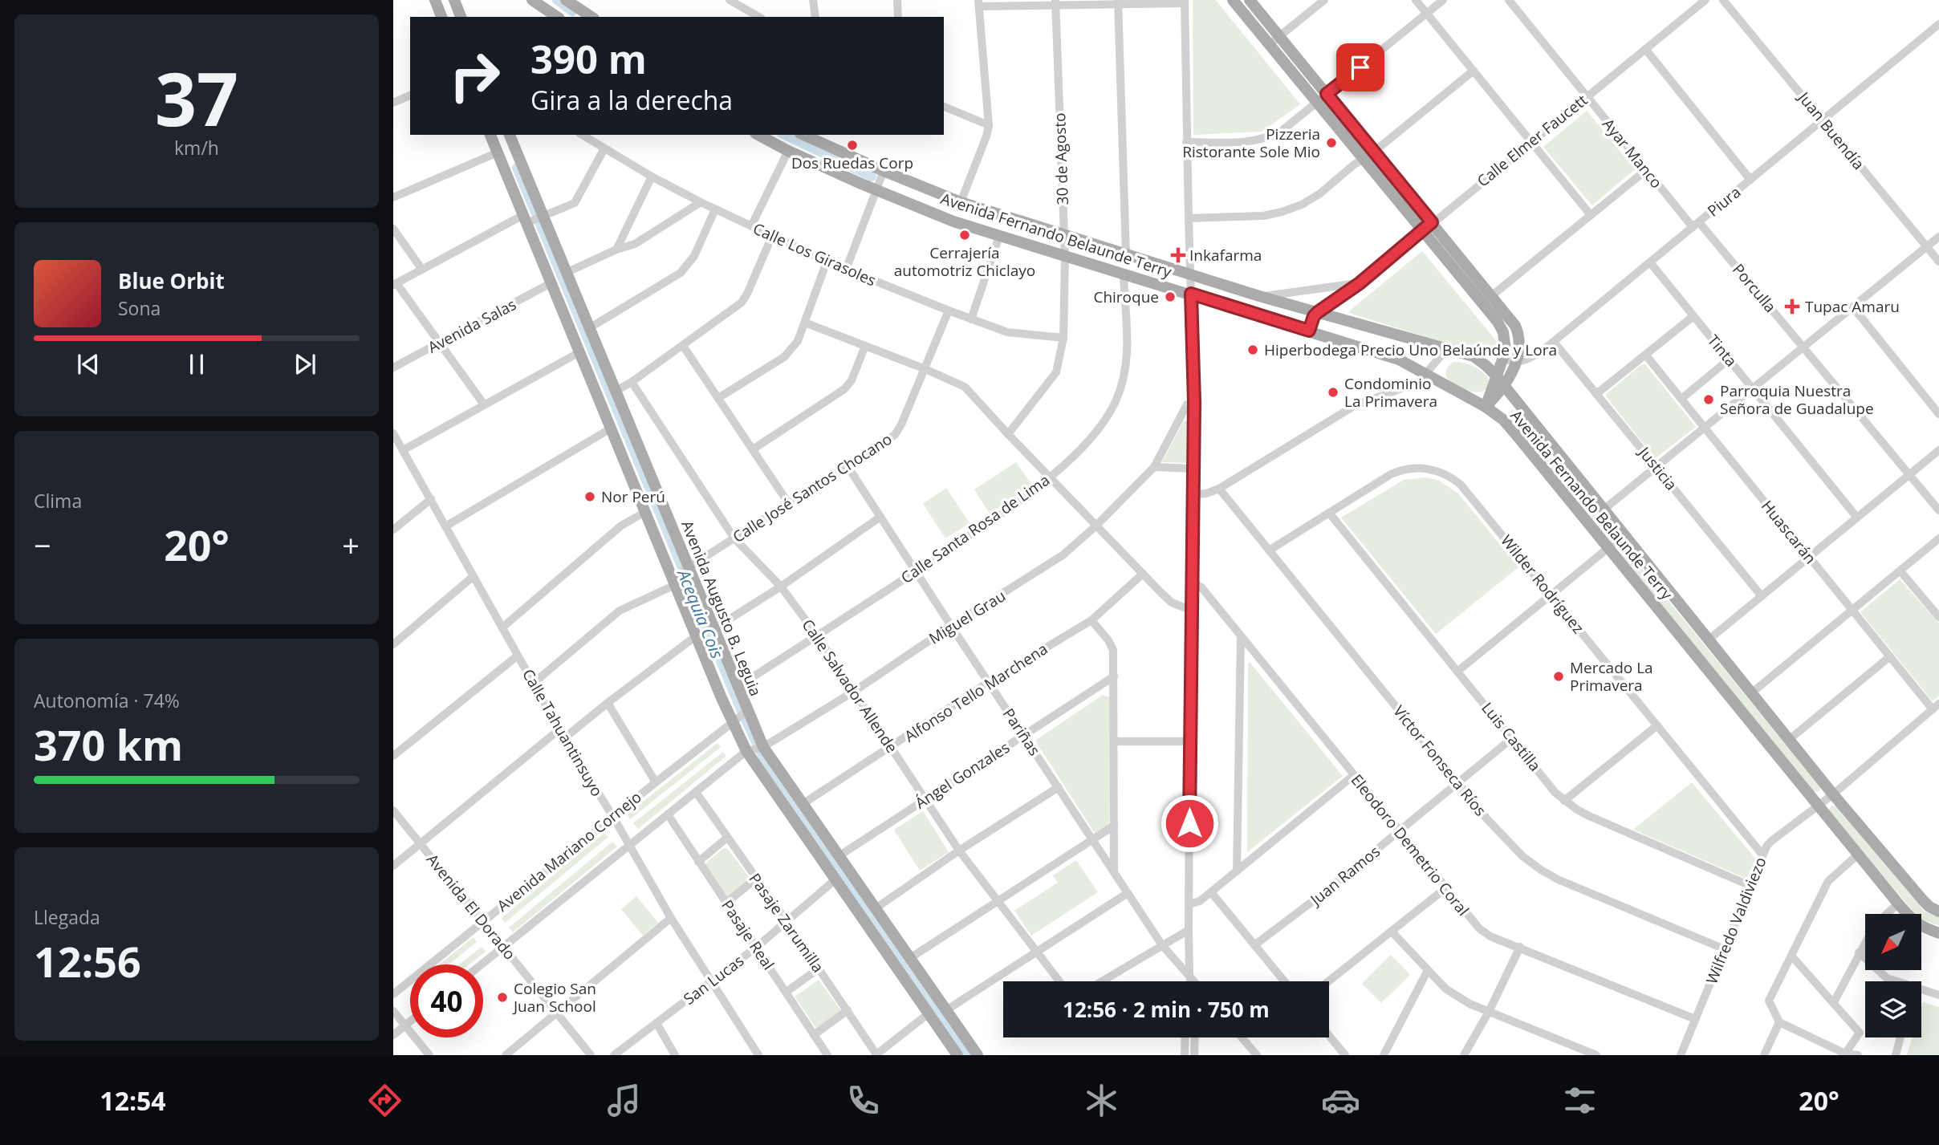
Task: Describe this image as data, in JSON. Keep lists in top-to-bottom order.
{
  "streets": {
    "main road": ["Avenida Fernando Belaunde Terry", "Avenida Augusto B. Leguia"],
    "street": [
      "Juan Buendía",
      "Calle Elmer Faucett",
      "Ayar Manco",
      "30 de Agosto",
      "Piura",
      "Calle Los Girasoles",
      "Porculla",
      "Avenida Salas",
      "Tinta",
      "Justicia",
      "Calle José Santos Chocano",
      "Calle Santa Rosa de Lima",
      "Huascarán",
      "Wilder Rodríguez",
      "Miguel Grau",
      "Calle Salvador Allende",
      "Alfonso Tello Marchena",
      "Pariñas",
      "Calle Tahuantinsuyo",
      "Luis Castilla",
      "Víctor Fonseca Ríos",
      "Ángel Gonzales",
      "Eleodoro Demetrio Coral",
      "Avenida Mariano Cornejo",
      "Juan Ramos",
      "Avenida El Dorado",
      "Wilfredo Valdiviezo",
      "Pasaje Zarumilla",
      "Pasaje Real",
      "San Lucas"
    ]
  },
  "crossings": [
    ["Juan Buendía", "Piura"],
    ["Calle Elmer Faucett", "Ayar Manco"],
    ["Calle Elmer Faucett", "Avenida Fernando Belaunde Terry"],
    ["Ayar Manco", "Piura"],
    ["Ayar Manco", "Porculla"],
    ["30 de Agosto", "Avenida Fernando Belaunde Terry"],
    ["30 de Agosto", "Calle Los Girasoles"],
    ["Piura", "Porculla"],
    ["Piura", "Tinta"],
    ["Piura", "Justicia"],
    ["Avenida Fernando Belaunde Terry", "Calle Santa Rosa de Lima"],
    ["Avenida Fernando Belaunde Terry", "Wilfredo Valdiviezo"],
    ["Calle Los Girasoles", "Calle José Santos Chocano"],
    ["Calle José Santos Chocano", "Avenida Augusto B. Leguia"],
    ["Calle José Santos Chocano", "Calle Salvador Allende"],
    ["Calle José Santos Chocano", "Pariñas"],
    ["Calle José Santos Chocano", "Calle Tahuantinsuyo"],
    ["Calle Santa Rosa de Lima", "Avenida Augusto B. Leguia"],
    ["Calle Santa Rosa de Lima", "Calle Salvador Allende"],
    ["Calle Santa Rosa de Lima", "Pariñas"],
    ["Huascarán", "Wilfredo Valdiviezo"],
    ["Wilder Rodríguez", "Luis Castilla"],
    ["Wilder Rodríguez", "Víctor Fonseca Ríos"],
    ["Wilder Rodríguez", "Wilfredo Valdiviezo"],
    ["Avenida Augusto B. Leguia", "Miguel Grau"],
    ["Avenida Augusto B. Leguia", "Alfonso Tello Marchena"],
    ["Avenida Augusto B. Leguia", "Ángel Gonzales"],
    ["Avenida Augusto B. Leguia", "Avenida Mariano Cornejo"],
    ["Miguel Grau", "Calle Salvador Allende"],
    ["Miguel Grau", "Pariñas"],
    ["Calle Salvador Allende", "Alfonso Tello Marchena"],
    ["Calle Salvador Allende", "Ángel Gonzales"],
    ["Alfonso Tello Marchena", "Pariñas"],
    ["Pariñas", "Ángel Gonzales"],
    ["Calle Tahuantinsuyo", "Avenida Mariano Cornejo"],
    ["Calle Tahuantinsuyo", "San Lucas"],
    ["Luis Castilla", "Juan Ramos"],
    ["Luis Castilla", "Wilfredo Valdiviezo"],
    ["Víctor Fonseca Ríos", "Juan Ramos"],
    ["Víctor Fonseca Ríos", "Wilfredo Valdiviezo"],
    ["Eleodoro Demetrio Coral", "Juan Ramos"],
    ["Eleodoro Demetrio Coral", "Wilfredo Valdiviezo"],
    ["Avenida Mariano Cornejo", "Avenida El Dorado"],
    ["Pasaje Zarumilla", "San Lucas"],
    ["Pasaje Real", "San Lucas"]
  ],
  "water": ["Acequia Cois"],
  "places": {
    "other": [
      "Pizzeria Ristorante Sole Mio",
      "Dos Ruedas Corp",
      "Cerrajería automotriz Chiclayo",
      "Chiroque",
      "Hiperbodega Precio Uno Belaúnde y Lora",
      "Condominio La Primavera",
      "Parroquia Nuestra Señora de Guadalupe",
      "Nor Perú",
      "Mercado La Primavera",
      "Colegio San Juan School"
    ],
    "health": ["Inkafarma", "Tupac Amaru"]
  },
  "north": "bottom left",
  "page": {
    "tile": [
      ["37", "km/h"],
      "Clima",
      ["Autonomía · 74%", "370 km"],
      ["Llegada", "12:56"]
    ],
    "turn": ["390 m", "Gira a la derecha"],
    "song": ["Blue Orbit", "Sona"],
    "heat": ["−", "20°", "+"],
    "limit": "40",
    "trip": "12:56 · 2 min · 750 m",
    "tabs": ["12:54", "20°"]
  }
}
